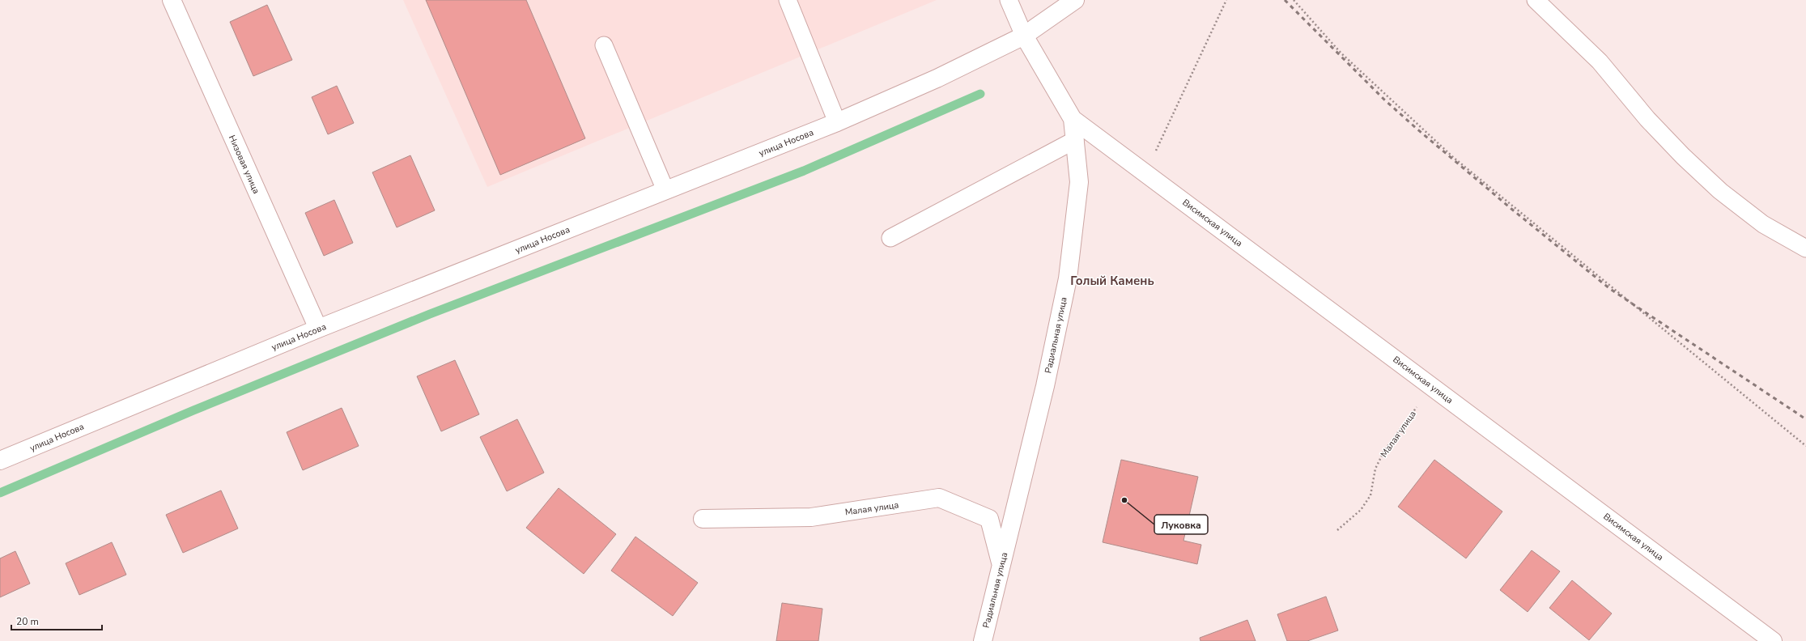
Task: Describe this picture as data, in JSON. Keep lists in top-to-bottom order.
{
  "streets": {
    "street": [
      "улица Носова",
      "Низовая улица",
      "Висимская улица",
      "Радиальная улица",
      "Малая улица"
    ]
  },
  "crossings": [
    ["улица Носова", "Низовая улица"],
    ["улица Носова", "Радиальная улица"],
    ["Висимская улица", "Радиальная улица"],
    ["Висимская улица", "Малая улица"],
    ["Радиальная улица", "Малая улица"]
  ],
  "districts": ["Голый Камень"],
  "places": ["Луковка"],
  "scale_bar": "20 m"
}
